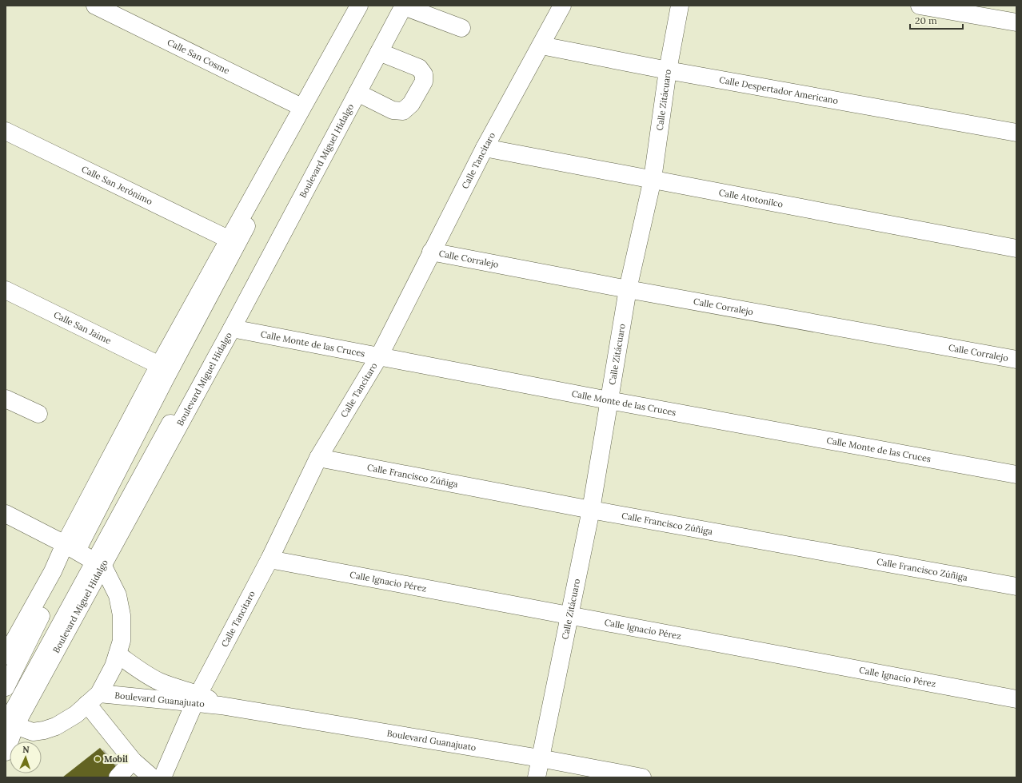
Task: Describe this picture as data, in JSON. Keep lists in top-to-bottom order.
{
  "streets": {
    "street": [
      "Calle San Cosme",
      "Calle Despertador Americano",
      "Calle Zitácuaro",
      "Boulevard Miguel Hidalgo",
      "Calle Tancítaro",
      "Calle San Jerónimo",
      "Calle Atotonilco",
      "Calle Corralejo",
      "Calle San Jaime",
      "Calle Monte de las Cruces",
      "Calle Francisco Zúñiga",
      "Calle Ignacio Pérez",
      "Boulevard Guanajuato"
    ]
  },
  "crossings": [
    ["Calle Despertador Americano", "Calle Zitácuaro"],
    ["Calle Despertador Americano", "Calle Tancítaro"],
    ["Calle Zitácuaro", "Calle Atotonilco"],
    ["Calle Zitácuaro", "Calle Corralejo"],
    ["Calle Zitácuaro", "Calle Monte de las Cruces"],
    ["Calle Zitácuaro", "Calle Francisco Zúñiga"],
    ["Calle Zitácuaro", "Calle Ignacio Pérez"],
    ["Calle Zitácuaro", "Boulevard Guanajuato"],
    ["Boulevard Miguel Hidalgo", "Calle Monte de las Cruces"],
    ["Calle Tancítaro", "Calle Atotonilco"],
    ["Calle Tancítaro", "Calle Corralejo"],
    ["Calle Tancítaro", "Calle Monte de las Cruces"],
    ["Calle Tancítaro", "Calle Francisco Zúñiga"],
    ["Calle Tancítaro", "Calle Ignacio Pérez"],
    ["Calle Tancítaro", "Boulevard Guanajuato"]
  ],
  "places": ["Mobil"],
  "scale_bar": "20 m",
  "north": "top"
}
